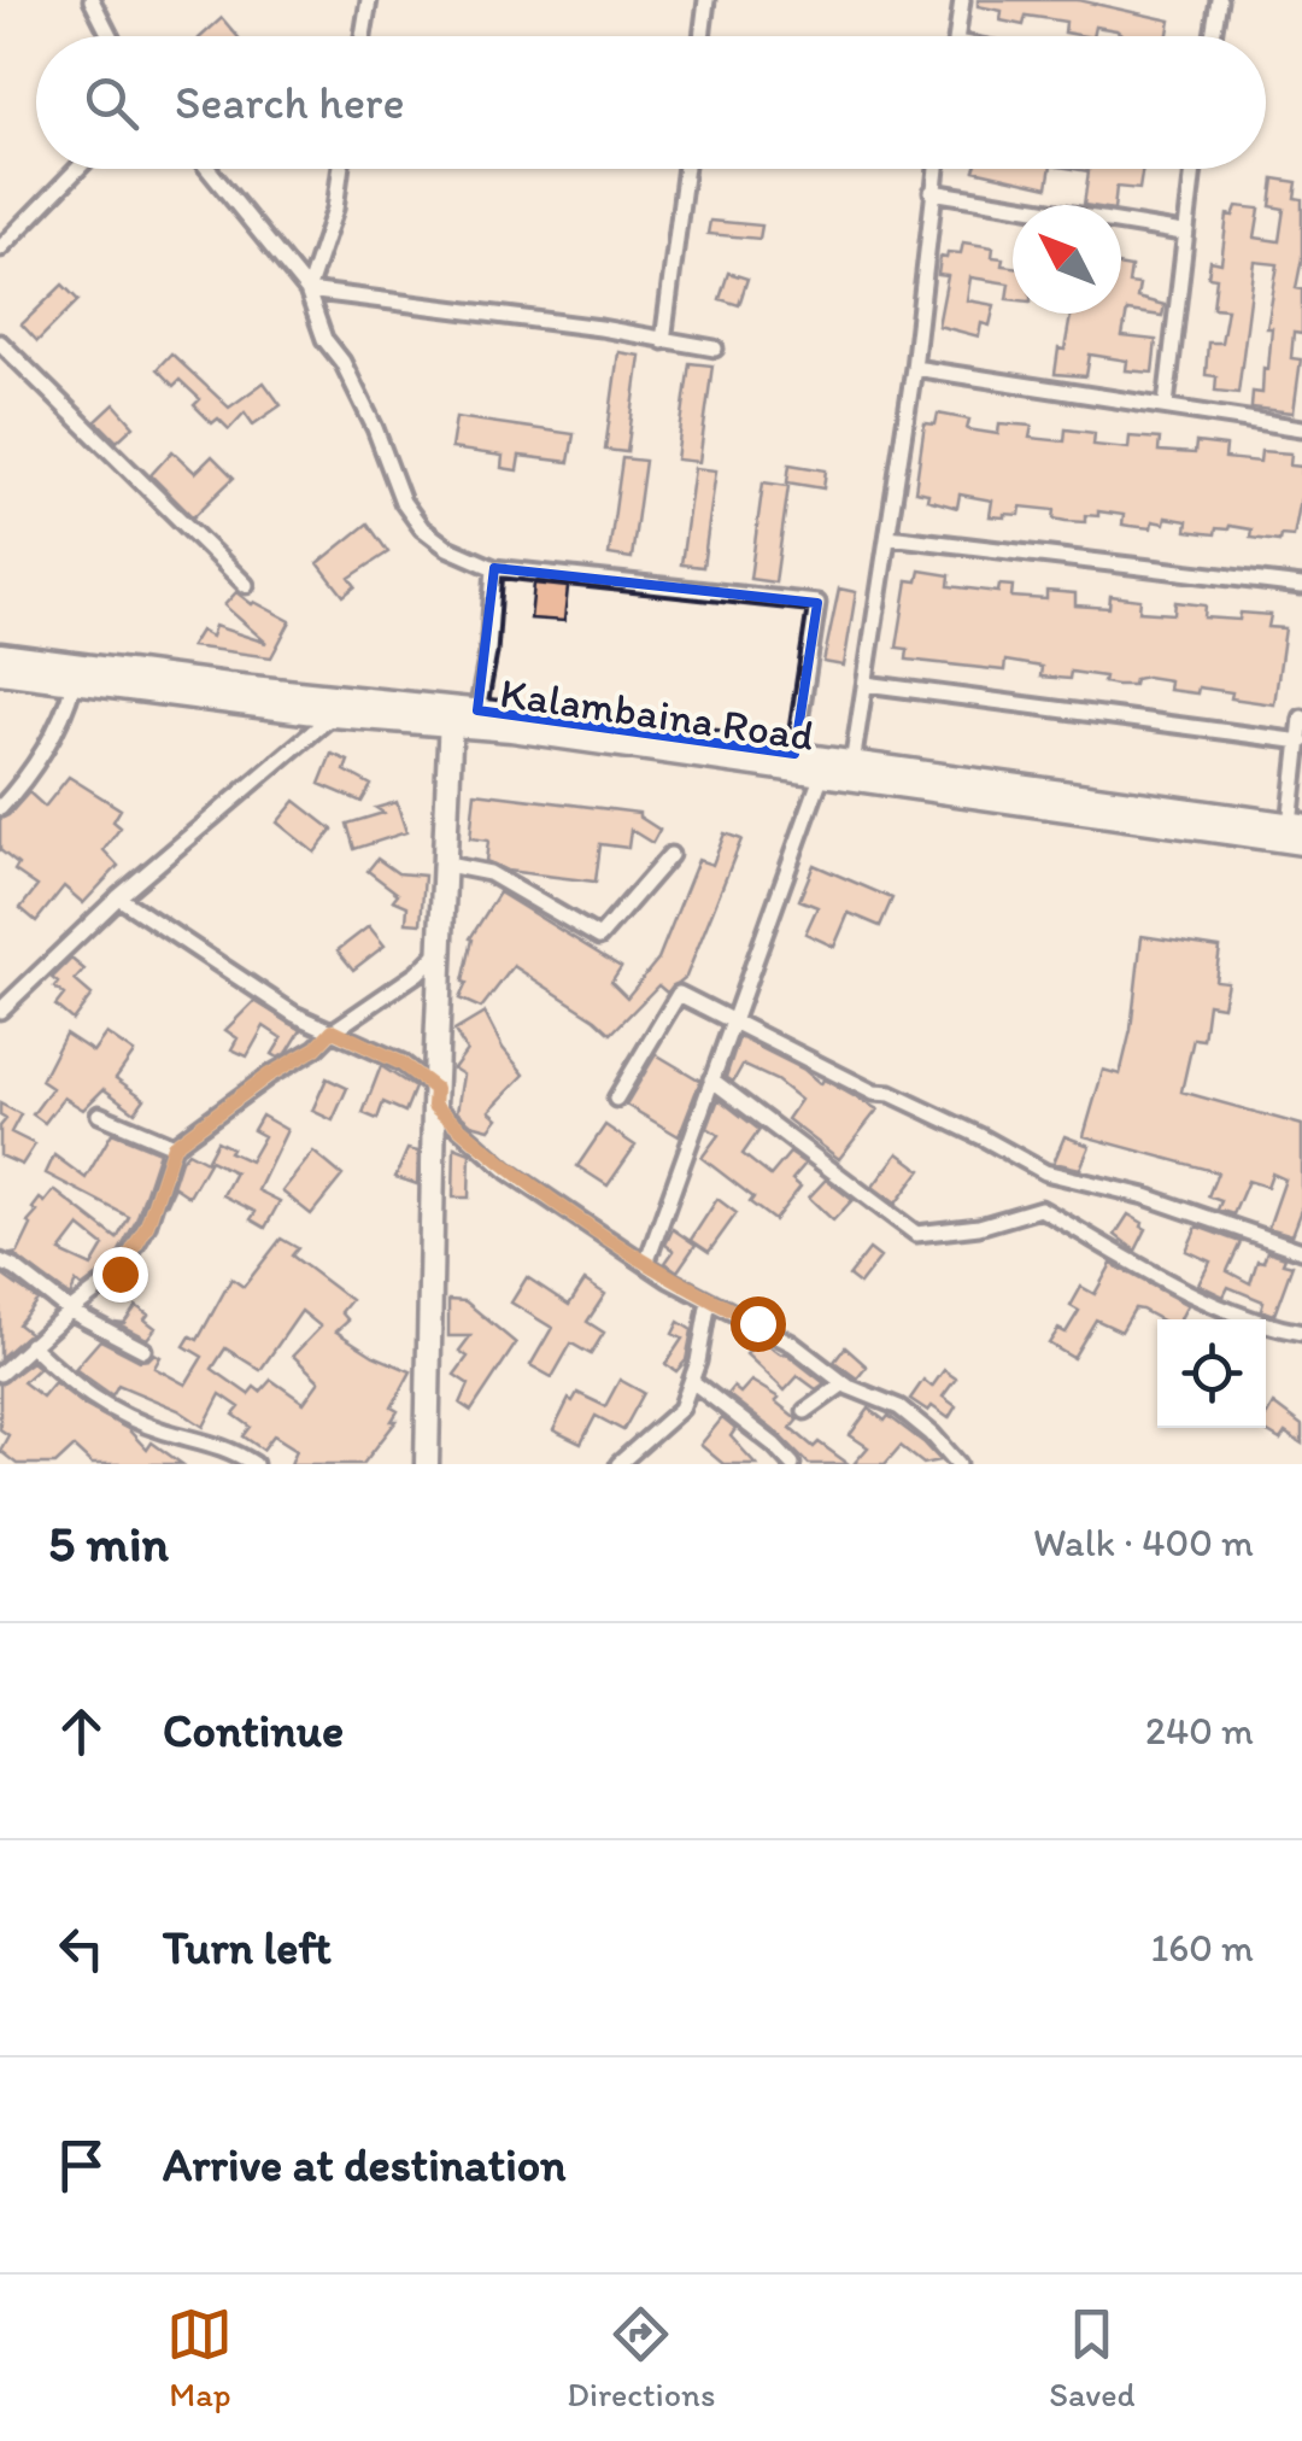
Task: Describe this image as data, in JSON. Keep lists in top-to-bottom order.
{
  "streets": {
    "main road": ["Kalambaina Road"]
  },
  "north": "top left",
  "page": {
    "search": "Search here",
    "heading": ["5 min", "Walk · 400 m"],
    "list": [
      ["Continue", "240 m"],
      ["Turn left", "160 m"],
      "Arrive at destination"
    ],
    "nav": ["Map", "Directions", "Saved"]
  }
}
